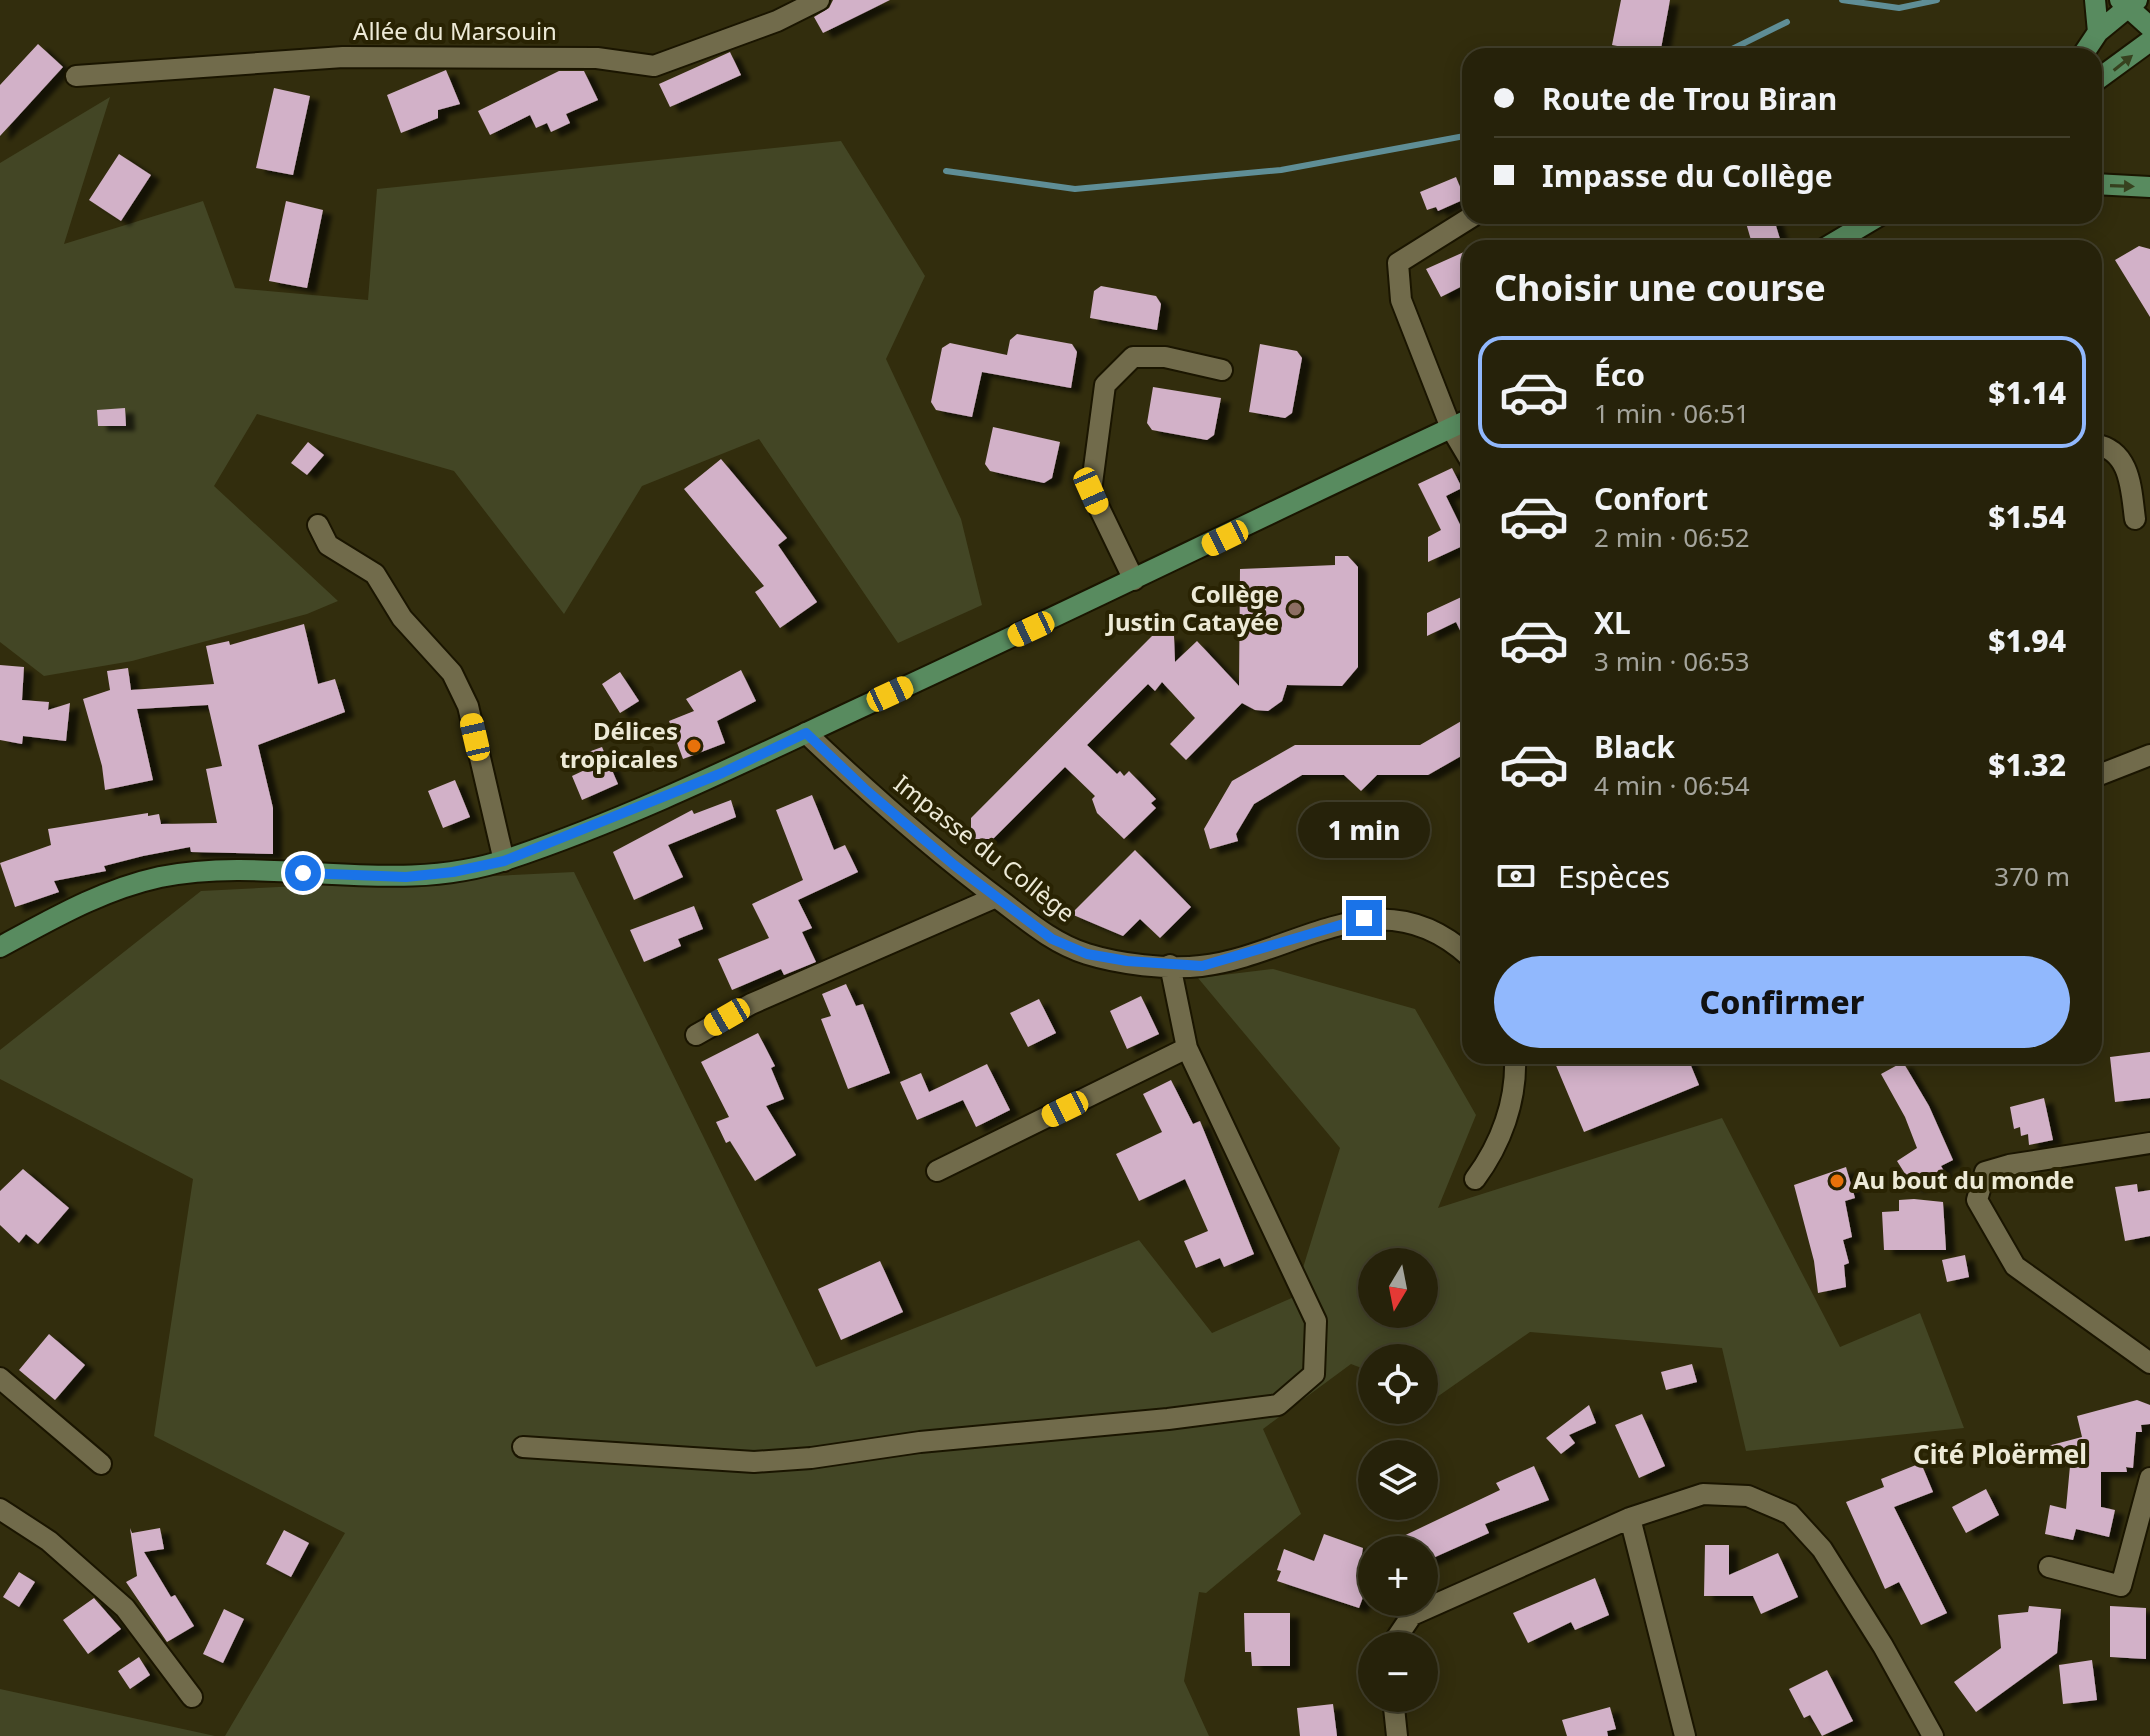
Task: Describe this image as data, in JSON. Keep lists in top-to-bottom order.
{
  "streets": {
    "street": ["Allée du Marsouin", "Impasse du Collège"]
  },
  "districts": ["Cité Ploërmel"],
  "places": ["Collège Justin Catayée", "Délices tropicales", "Au bout du monde"],
  "north": "bottom",
  "page": {
    "banner": ["Route de Trou Biran", "Impasse du Collège"],
    "heading": "Choisir une course",
    "list": [
      {
        "name": "Éco",
        "note": "1 min · 06:51",
        "value": "$1.14"
      },
      {
        "name": "Confort",
        "note": "2 min · 06:52",
        "value": "$1.54"
      },
      {
        "name": "XL",
        "note": "3 min · 06:53",
        "value": "$1.94"
      },
      {
        "name": "Black",
        "note": "4 min · 06:54",
        "value": "$1.32"
      }
    ],
    "bubble": "1 min",
    "pay": ["Espèces", "370 m"],
    "buttons": "Confirmer",
    "map_buttons": ["+", "−"]
  }
}
